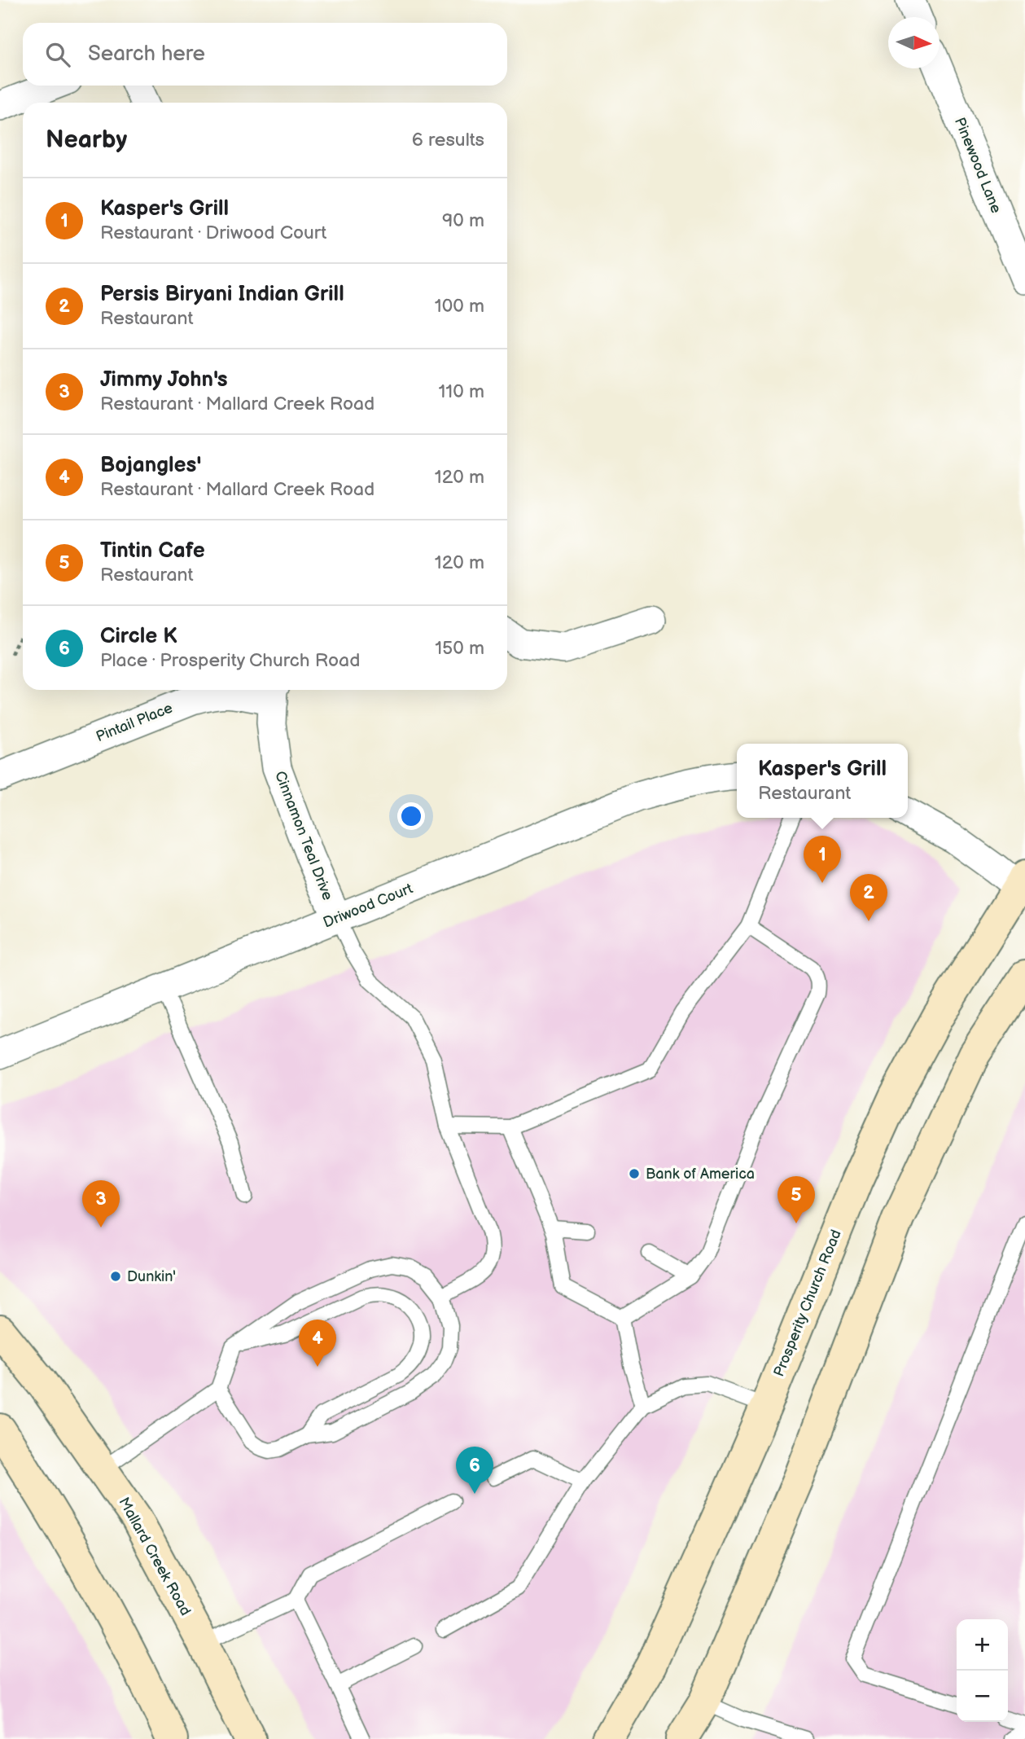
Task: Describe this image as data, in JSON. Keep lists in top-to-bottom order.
{
  "streets": {
    "main road": ["Prosperity Church Road", "Mallard Creek Road"],
    "street": [
      "Pinewood Lane",
      "Pintail Place",
      "Cinnamon Teal Drive",
      "Driwood Court"
    ]
  },
  "crossings": [
    ["Pintail Place", "Cinnamon Teal Drive"],
    ["Cinnamon Teal Drive", "Driwood Court"]
  ],
  "places": ["Bank of America", "Dunkin'"],
  "north": "right",
  "page": {
    "search": "Search here",
    "heading": ["Nearby", "6 results"],
    "list": [
      {
        "mark": "1",
        "name": "Kasper's Grill",
        "note": "Restaurant · Driwood Court",
        "value": "90 m"
      },
      {
        "mark": "2",
        "name": "Persis Biryani Indian Grill",
        "note": "Restaurant",
        "value": "100 m"
      },
      {
        "mark": "3",
        "name": "Jimmy John's",
        "note": "Restaurant · Mallard Creek Road",
        "value": "110 m"
      },
      {
        "mark": "4",
        "name": "Bojangles'",
        "note": "Restaurant · Mallard Creek Road",
        "value": "120 m"
      },
      {
        "mark": "5",
        "name": "Tintin Cafe",
        "note": "Restaurant",
        "value": "120 m"
      },
      {
        "mark": "6",
        "name": "Circle K",
        "note": "Place · Prosperity Church Road",
        "value": "150 m"
      }
    ],
    "popup": ["Kasper's Grill", "Restaurant"],
    "pins": [
      "1",
      "2",
      "5",
      "3",
      "4",
      "6"
    ],
    "map_buttons": ["+", "−"]
  }
}
